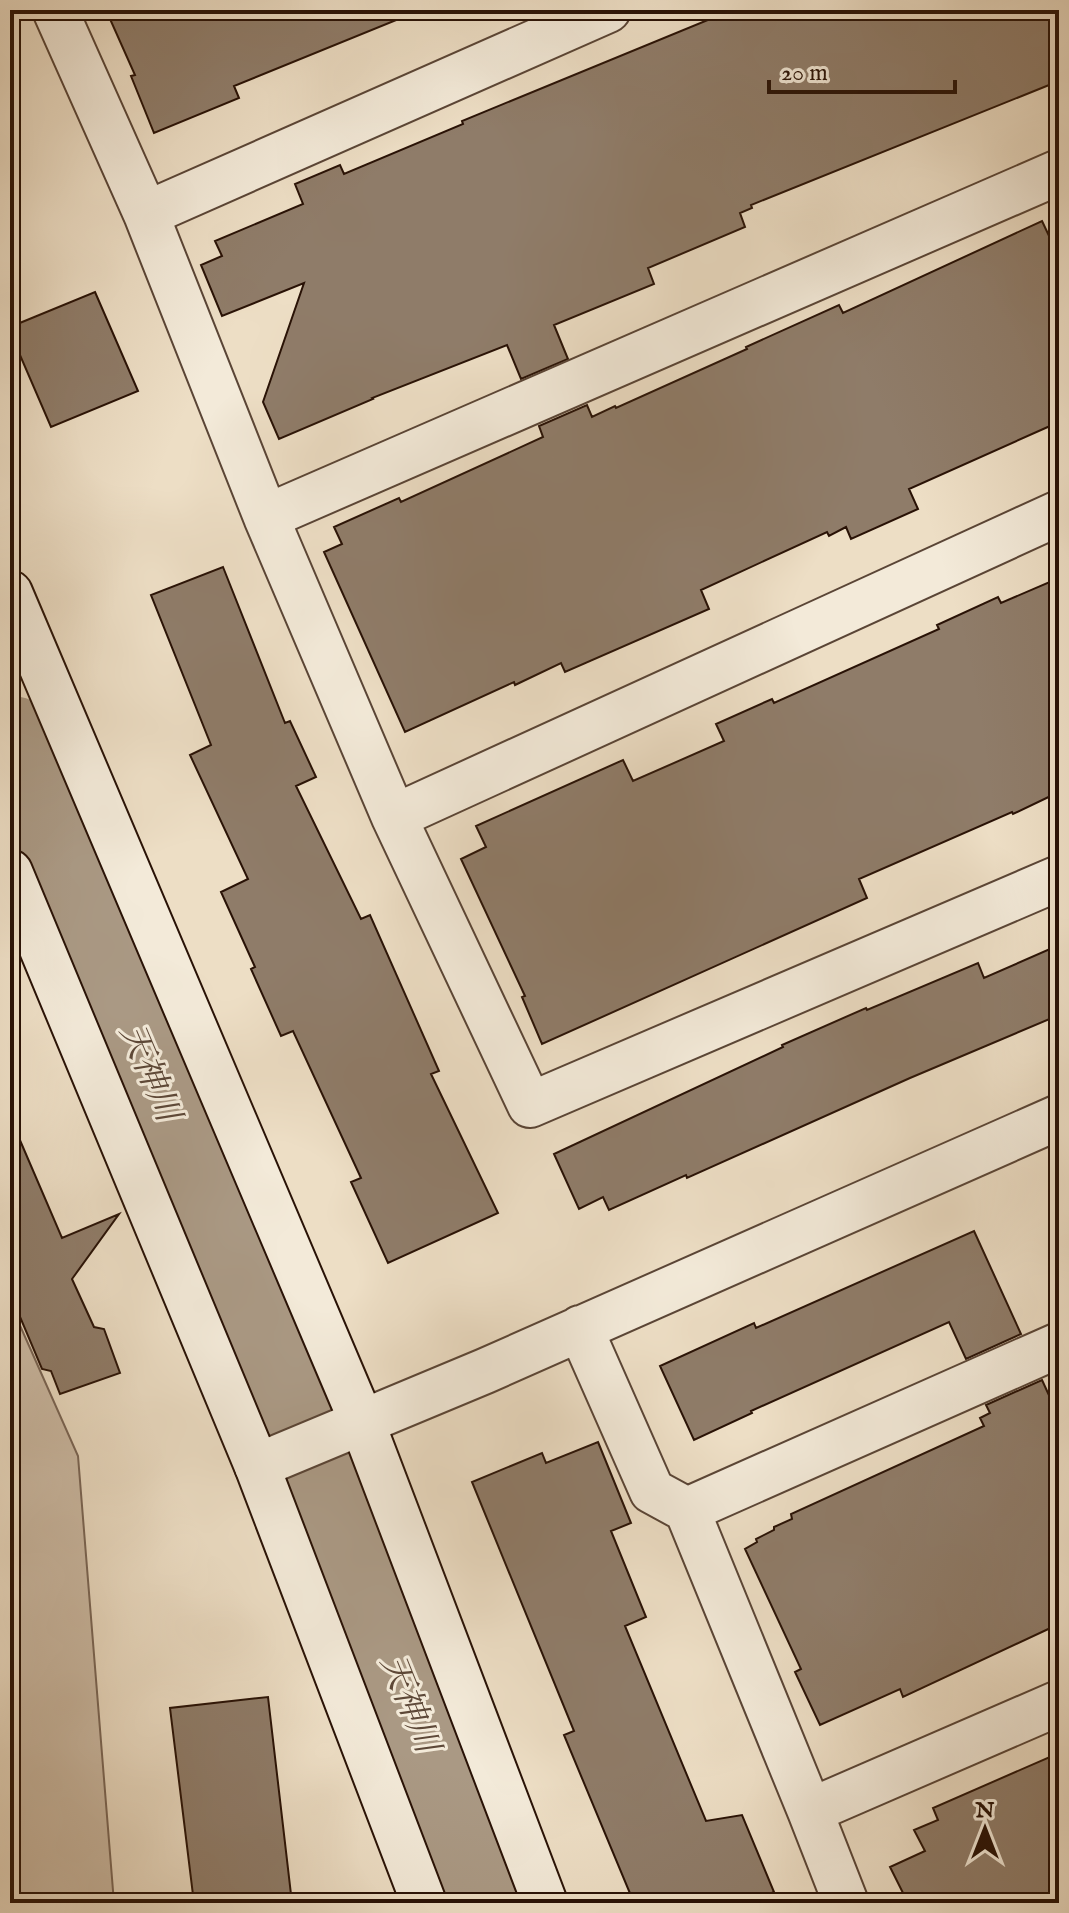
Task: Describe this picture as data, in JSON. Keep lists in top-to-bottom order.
{
  "water": ["天神川"],
  "scale_bar": "20 m",
  "north": "top"
}
